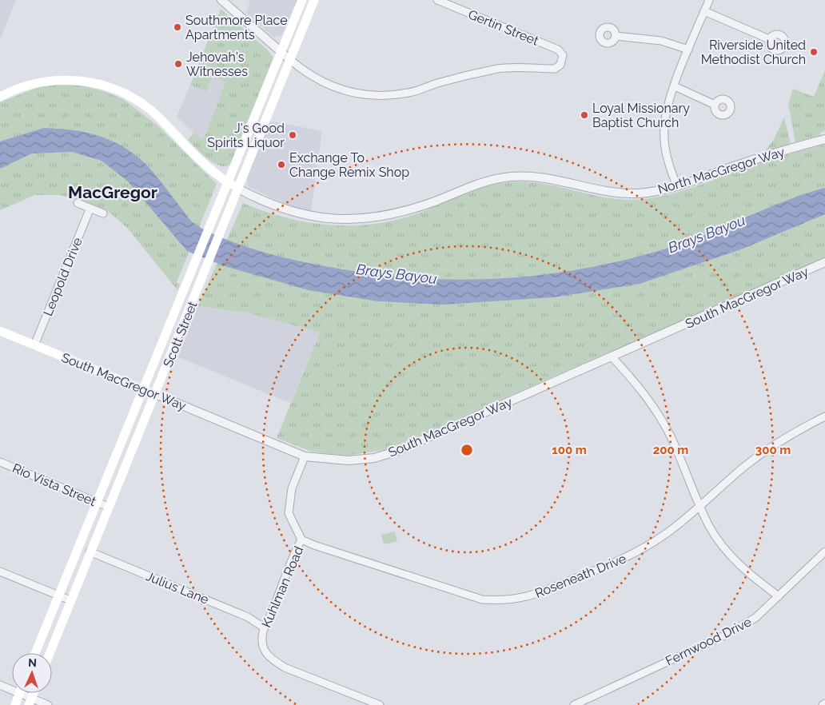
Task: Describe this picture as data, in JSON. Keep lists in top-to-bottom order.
{
  "streets": {
    "main road": ["North MacGregor Way", "South MacGregor Way", "Scott Street"],
    "street": [
      "Gertin Street",
      "Leopold Drive",
      "Rio Vista Street",
      "Roseneath Drive",
      "Kuhlman Road",
      "Julius Lane",
      "Fernwood Drive"
    ]
  },
  "crossings": [
    ["Gertin Street", "Scott Street"],
    ["North MacGregor Way", "Scott Street"],
    ["Leopold Drive", "South MacGregor Way"],
    ["South MacGregor Way", "Scott Street"],
    ["South MacGregor Way", "Kuhlman Road"],
    ["Scott Street", "Rio Vista Street"],
    ["Scott Street", "Julius Lane"],
    ["Roseneath Drive", "Kuhlman Road"],
    ["Kuhlman Road", "Julius Lane"]
  ],
  "districts": ["MacGregor"],
  "water": ["Brays Bayou"],
  "places": [
    "Southmore Place Apartments",
    "Riverside United Methodist Church",
    "Jehovah's Witnesses",
    "Loyal Missionary Baptist Church",
    "J's Good Spirits Liquor",
    "Exchange To Change Remix Shop"
  ],
  "north": "top",
  "rings": ["100 m", "200 m", "300 m"]
}
